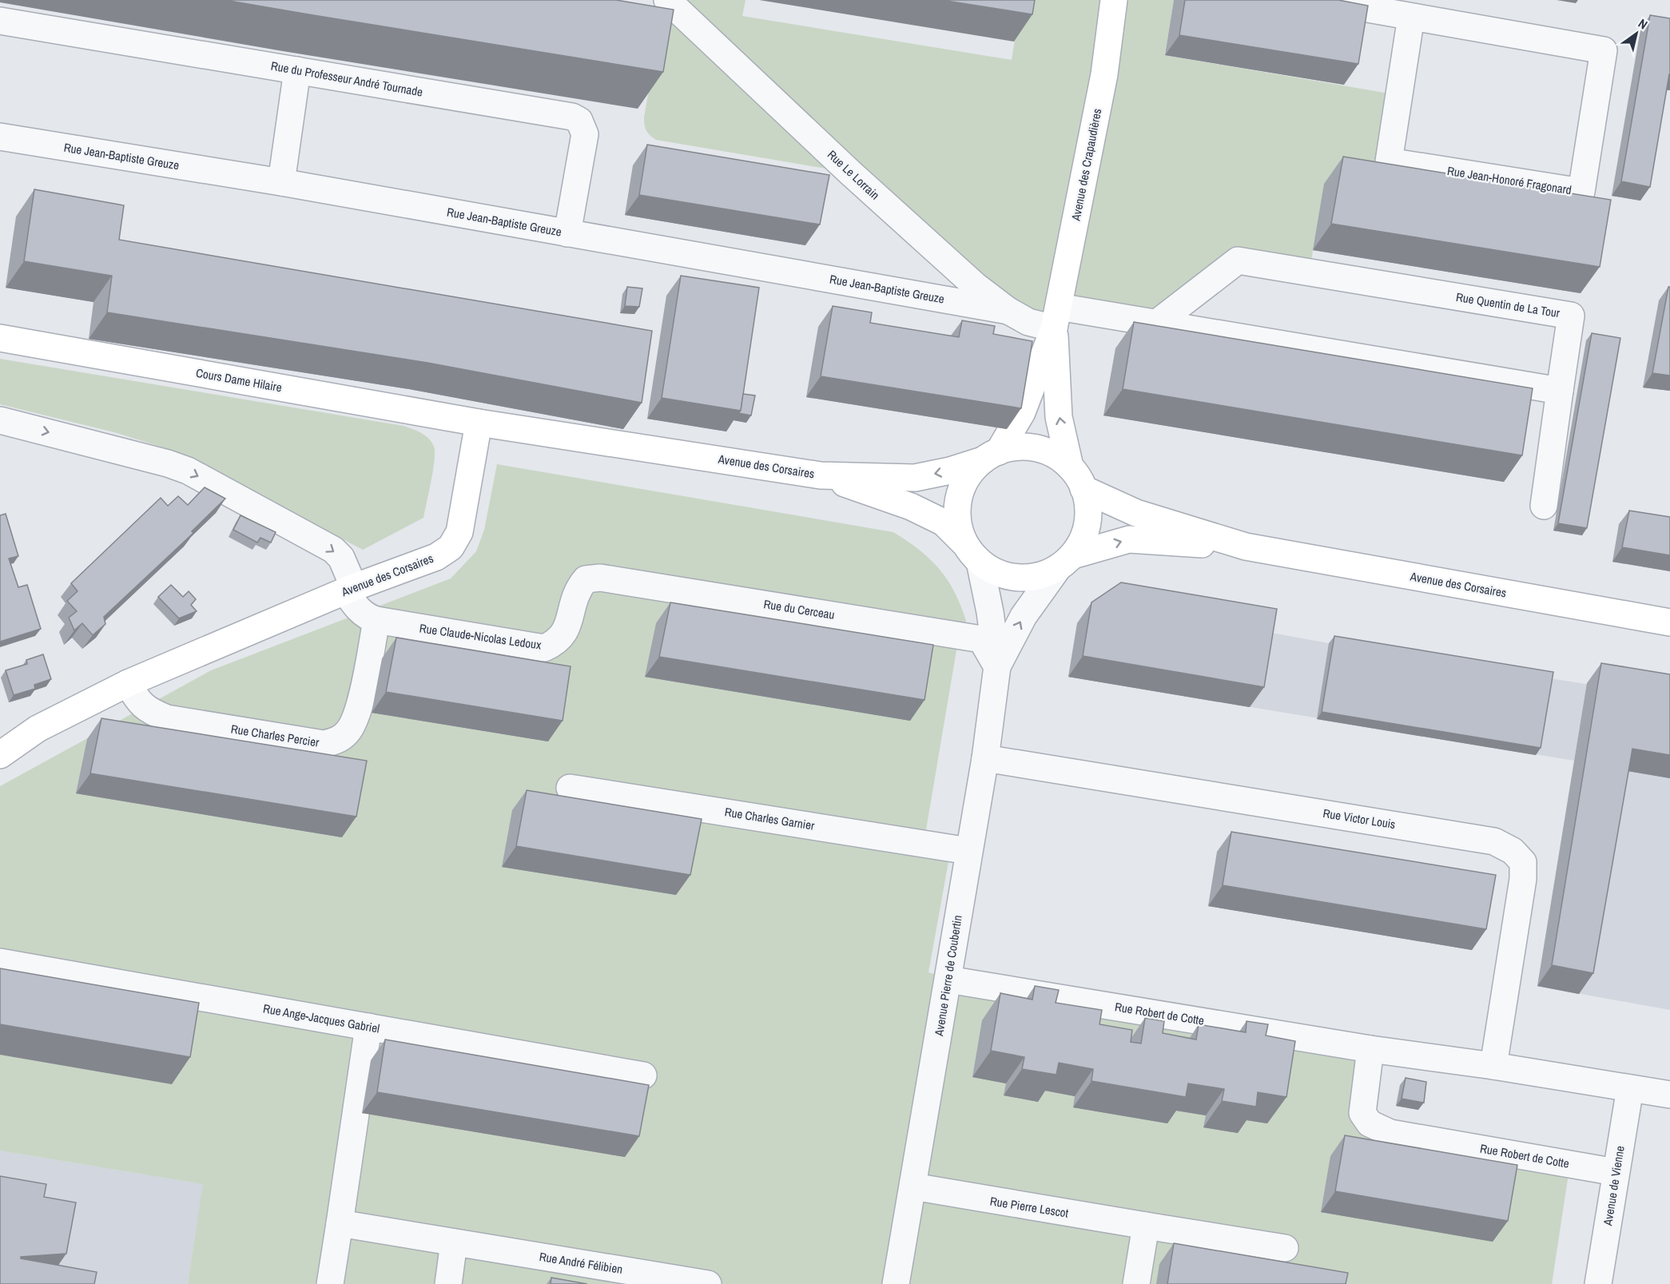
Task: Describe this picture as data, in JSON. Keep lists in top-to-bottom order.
{
  "streets": {
    "street": [
      "Rue du Professeur André Tournade",
      "Rue Jean-Baptiste Greuze",
      "Avenue des Crapaudières",
      "Rue Le Lorrain",
      "Rue Jean-Honoré Fragonard",
      "Rue Quentin de La Tour",
      "Cours Dame Hilaire",
      "Avenue des Corsaires",
      "Rue du Cerceau",
      "Rue Claude-Nicolas Ledoux",
      "Rue Charles Percier",
      "Rue Charles Garnier",
      "Rue Victor Louis",
      "Avenue Pierre de Coubertin",
      "Rue Robert de Cotte",
      "Rue Ange-Jacques Gabriel",
      "Avenue de Vienne",
      "Rue Pierre Lescot",
      "Rue André Félibien"
    ]
  },
  "crossings": [
    ["Rue du Professeur André Tournade", "Rue Jean-Baptiste Greuze"],
    ["Rue Jean-Baptiste Greuze", "Rue Le Lorrain"],
    ["Avenue des Crapaudières", "Rue Le Lorrain"],
    ["Avenue des Crapaudières", "Avenue des Corsaires"],
    ["Avenue des Crapaudières", "Avenue Pierre de Coubertin"],
    ["Cours Dame Hilaire", "Avenue des Corsaires"],
    ["Avenue des Corsaires", "Rue Claude-Nicolas Ledoux"],
    ["Avenue des Corsaires", "Rue Charles Percier"],
    ["Avenue des Corsaires", "Avenue Pierre de Coubertin"],
    ["Rue du Cerceau", "Rue Claude-Nicolas Ledoux"],
    ["Rue du Cerceau", "Avenue Pierre de Coubertin"],
    ["Rue Claude-Nicolas Ledoux", "Rue Charles Percier"],
    ["Rue Charles Garnier", "Avenue Pierre de Coubertin"],
    ["Rue Victor Louis", "Avenue Pierre de Coubertin"],
    ["Rue Victor Louis", "Rue Robert de Cotte"],
    ["Avenue Pierre de Coubertin", "Rue Robert de Cotte"],
    ["Avenue Pierre de Coubertin", "Rue Pierre Lescot"],
    ["Rue Robert de Cotte", "Avenue de Vienne"]
  ],
  "north": "top right"
}
